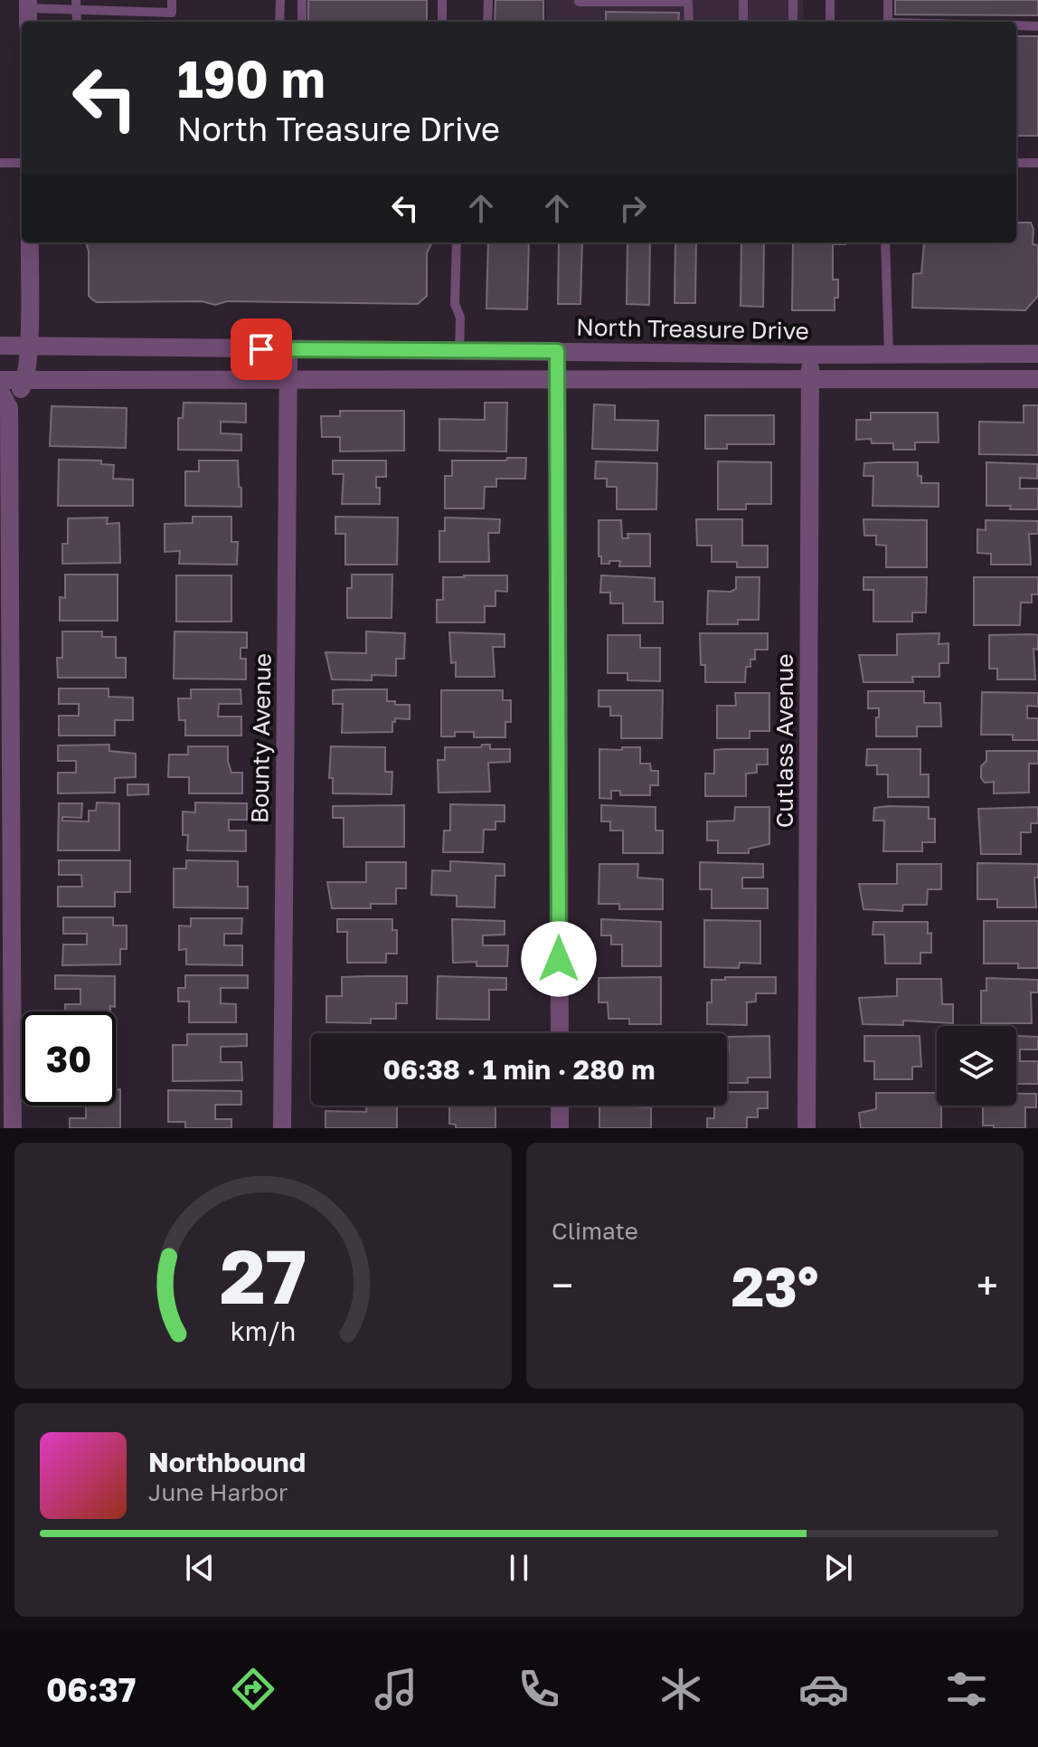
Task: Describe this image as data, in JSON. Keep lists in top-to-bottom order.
{
  "streets": {
    "street": ["North Treasure Drive", "Bounty Avenue", "Cutlass Avenue"]
  },
  "crossings": [
    ["North Treasure Drive", "Bounty Avenue"],
    ["North Treasure Drive", "Cutlass Avenue"]
  ],
  "page": {
    "turn": ["190 m", "North Treasure Drive"],
    "limit": "30",
    "trip": "06:38 · 1 min · 280 m",
    "tile": "Climate",
    "heat": ["−", "23°", "+"],
    "song": ["Northbound", "June Harbor"],
    "tabs": "06:37",
    "gauge": ["27", "km/h"]
  }
}
